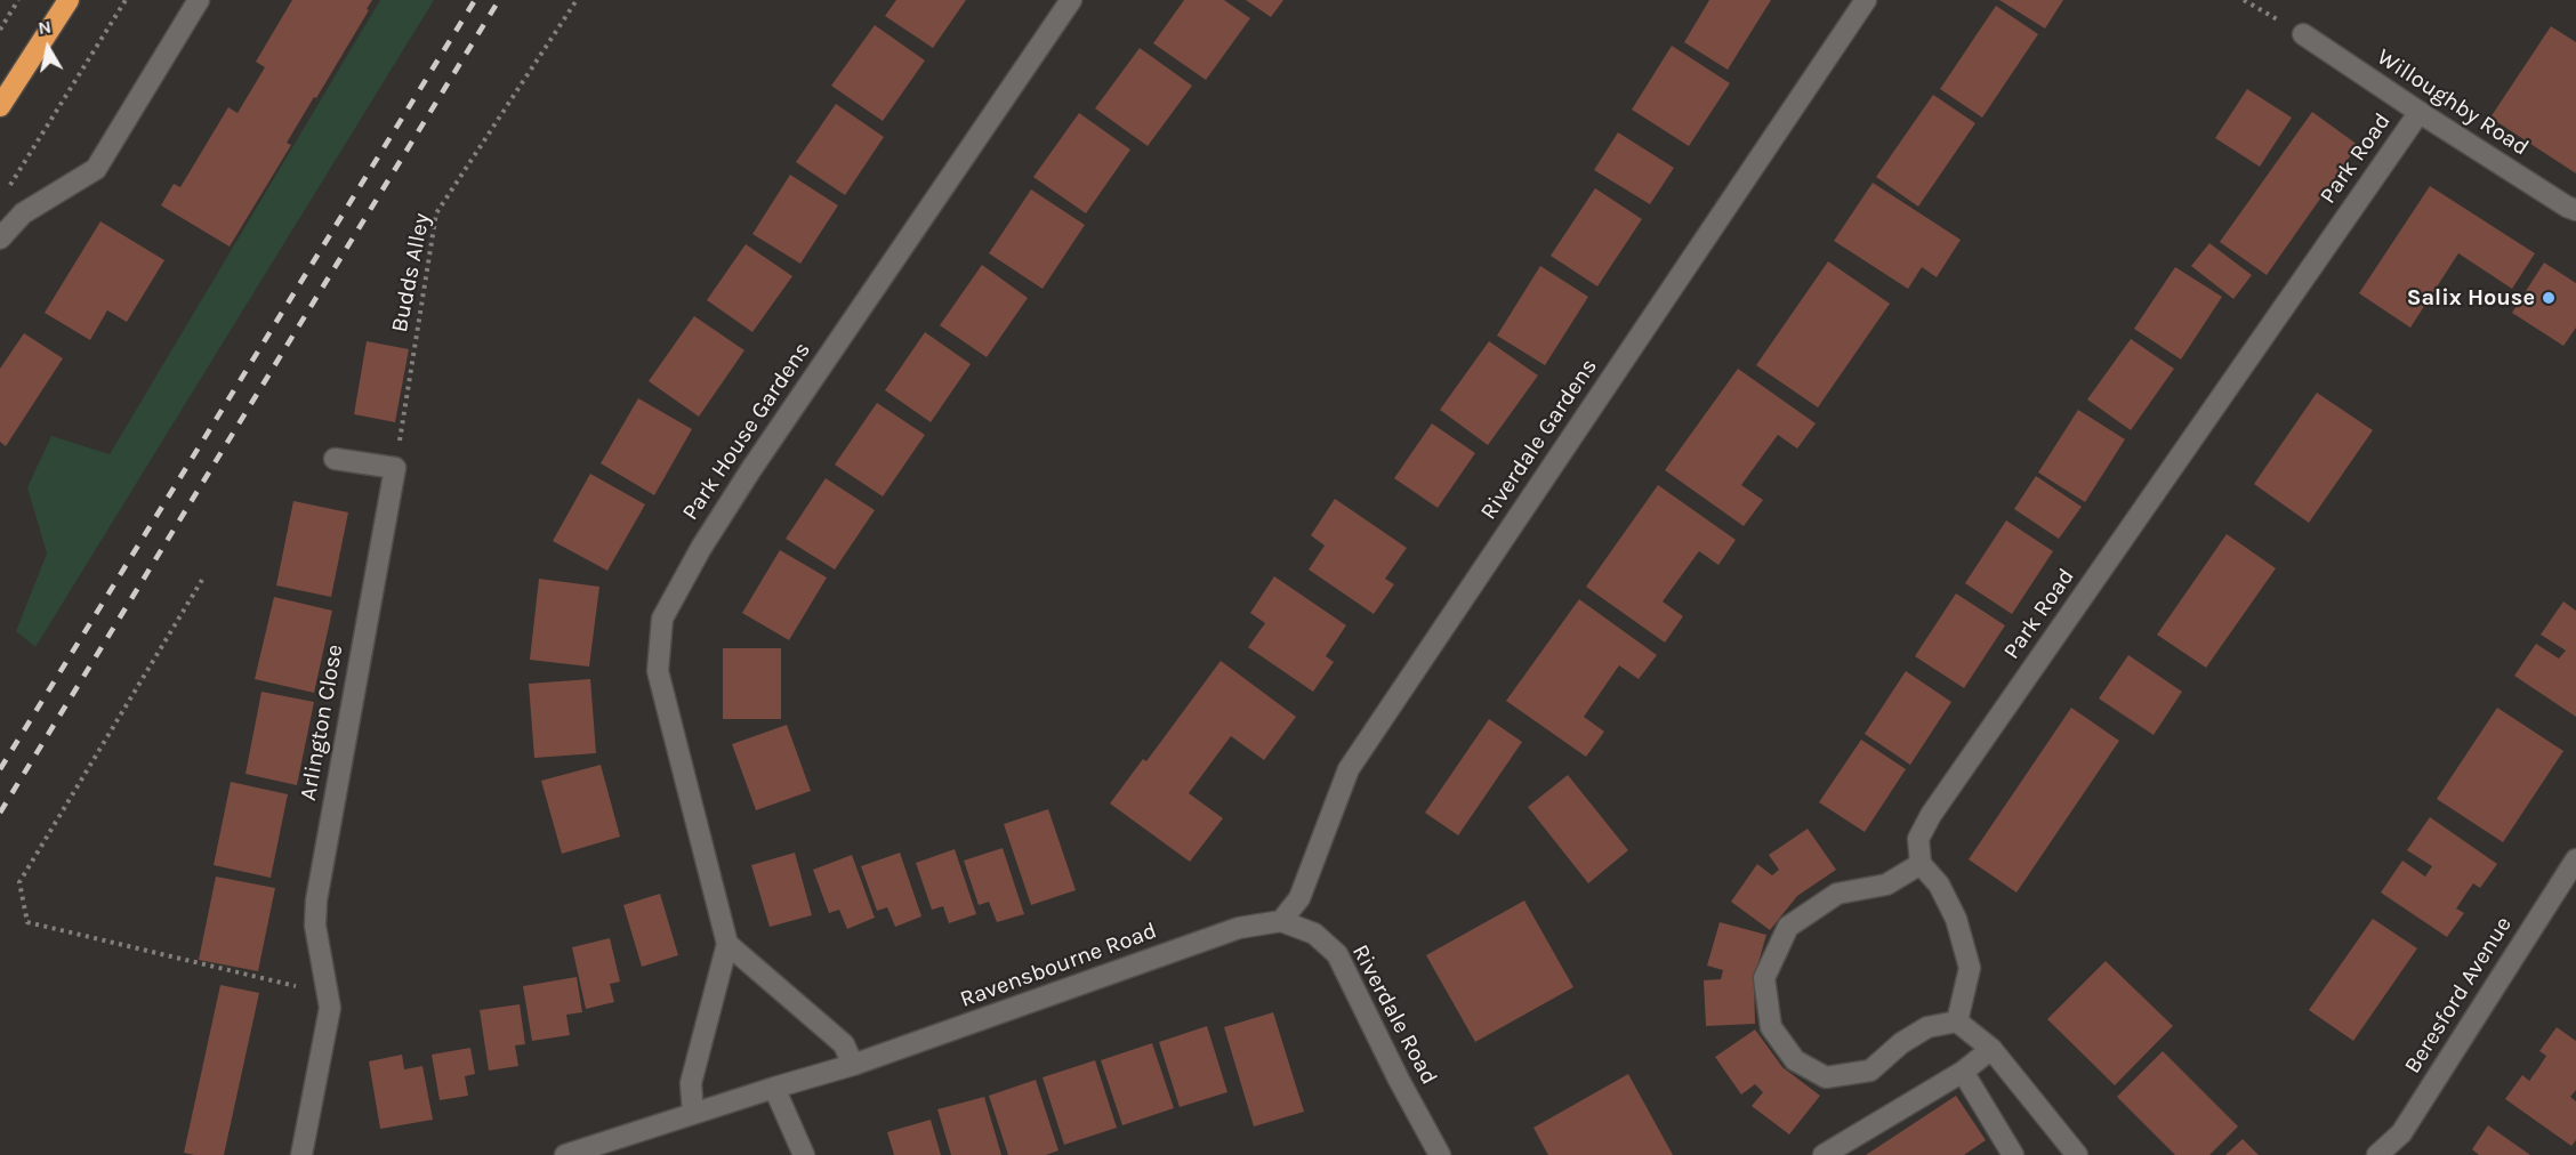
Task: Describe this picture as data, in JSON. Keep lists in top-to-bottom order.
{
  "streets": {
    "street": [
      "Willoughby Road",
      "Park Road",
      "Park House Gardens",
      "Riverdale Gardens",
      "Arlington Close",
      "Ravensbourne Road",
      "Beresford Avenue",
      "Riverdale Road"
    ],
    "path": ["Budds Alley"]
  },
  "crossings": [
    ["Willoughby Road", "Park Road"],
    ["Budds Alley", "Arlington Close"],
    ["Riverdale Gardens", "Ravensbourne Road"],
    ["Riverdale Gardens", "Riverdale Road"],
    ["Ravensbourne Road", "Riverdale Road"]
  ],
  "places": ["Salix House"],
  "north": "top"
}
